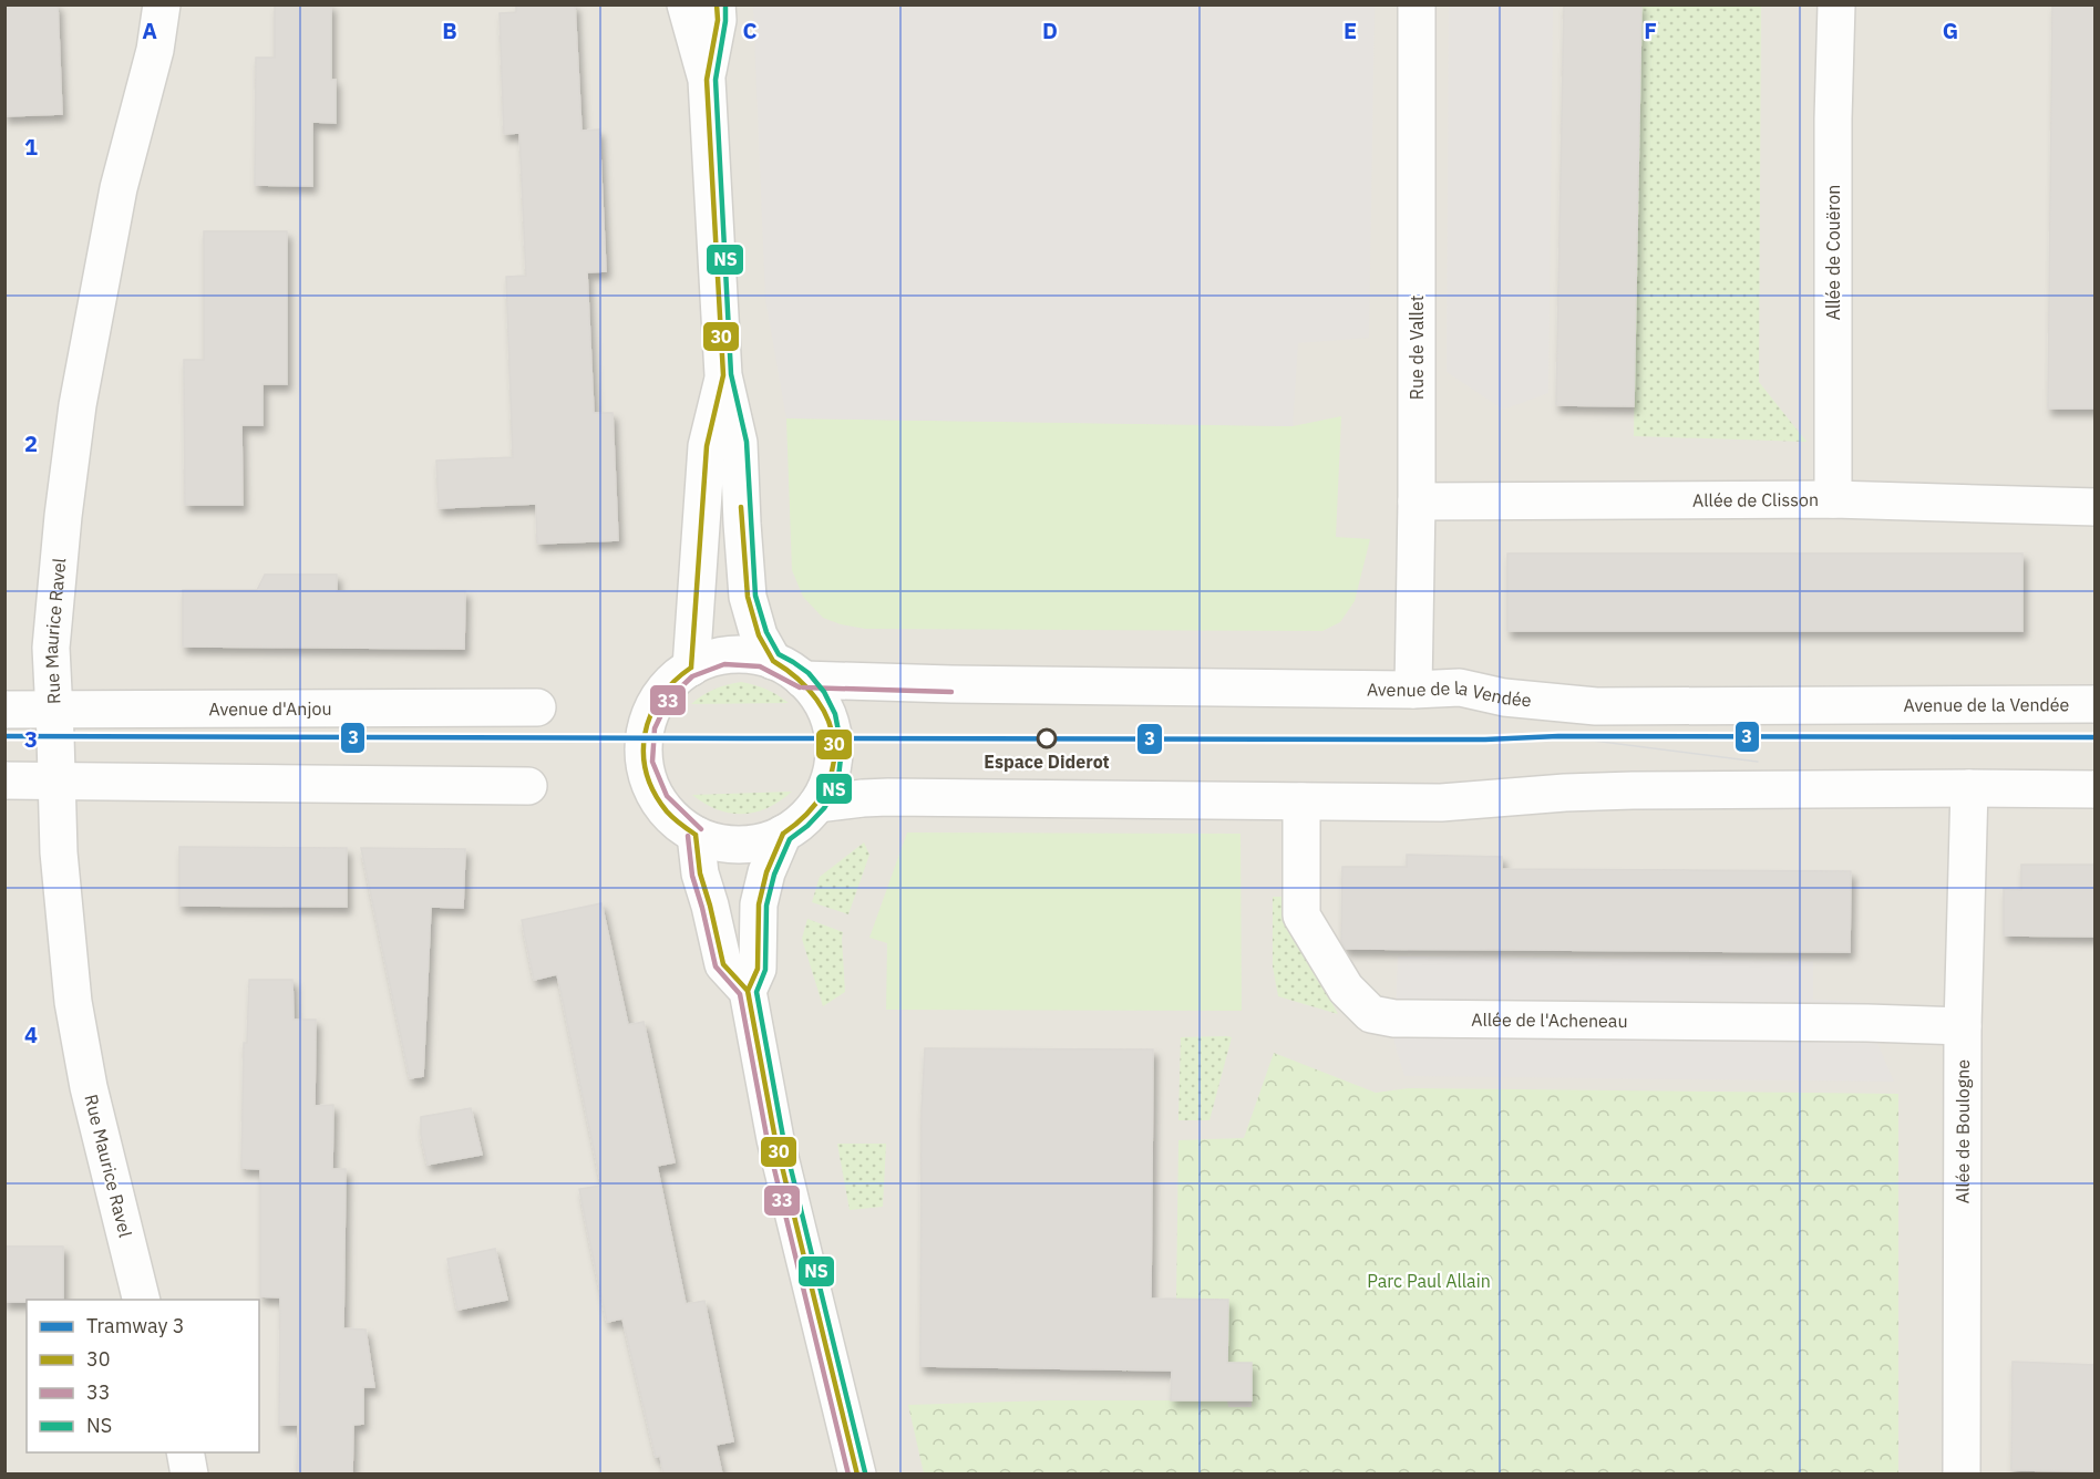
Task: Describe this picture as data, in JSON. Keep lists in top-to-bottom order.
{
  "streets": {
    "street": [
      "Allée de Couëron",
      "Rue de Vallet",
      "Allée de Clisson",
      "Rue Maurice Ravel",
      "Avenue de la Vendée",
      "Avenue d'Anjou",
      "Allée de l'Acheneau",
      "Allée de Boulogne"
    ]
  },
  "crossings": [
    ["Allée de Couëron", "Allée de Clisson"],
    ["Rue de Vallet", "Allée de Clisson"],
    ["Rue de Vallet", "Avenue de la Vendée"],
    ["Rue Maurice Ravel", "Avenue d'Anjou"],
    ["Allée de l'Acheneau", "Allée de Boulogne"]
  ],
  "parks": ["Parc Paul Allain"],
  "places": ["Espace Diderot"],
  "lines": [
    "transit line 30",
    "transit line NS",
    "transit line 33",
    "tram line 3"
  ],
  "legend": [
    "Tramway 3",
    "30",
    "33",
    "NS"
  ],
  "grid": {
    "columns": [
      "A",
      "B",
      "C",
      "D",
      "E",
      "F",
      "G"
    ],
    "rows": [
      "1",
      "2",
      "3",
      "4"
    ]
  }
}
